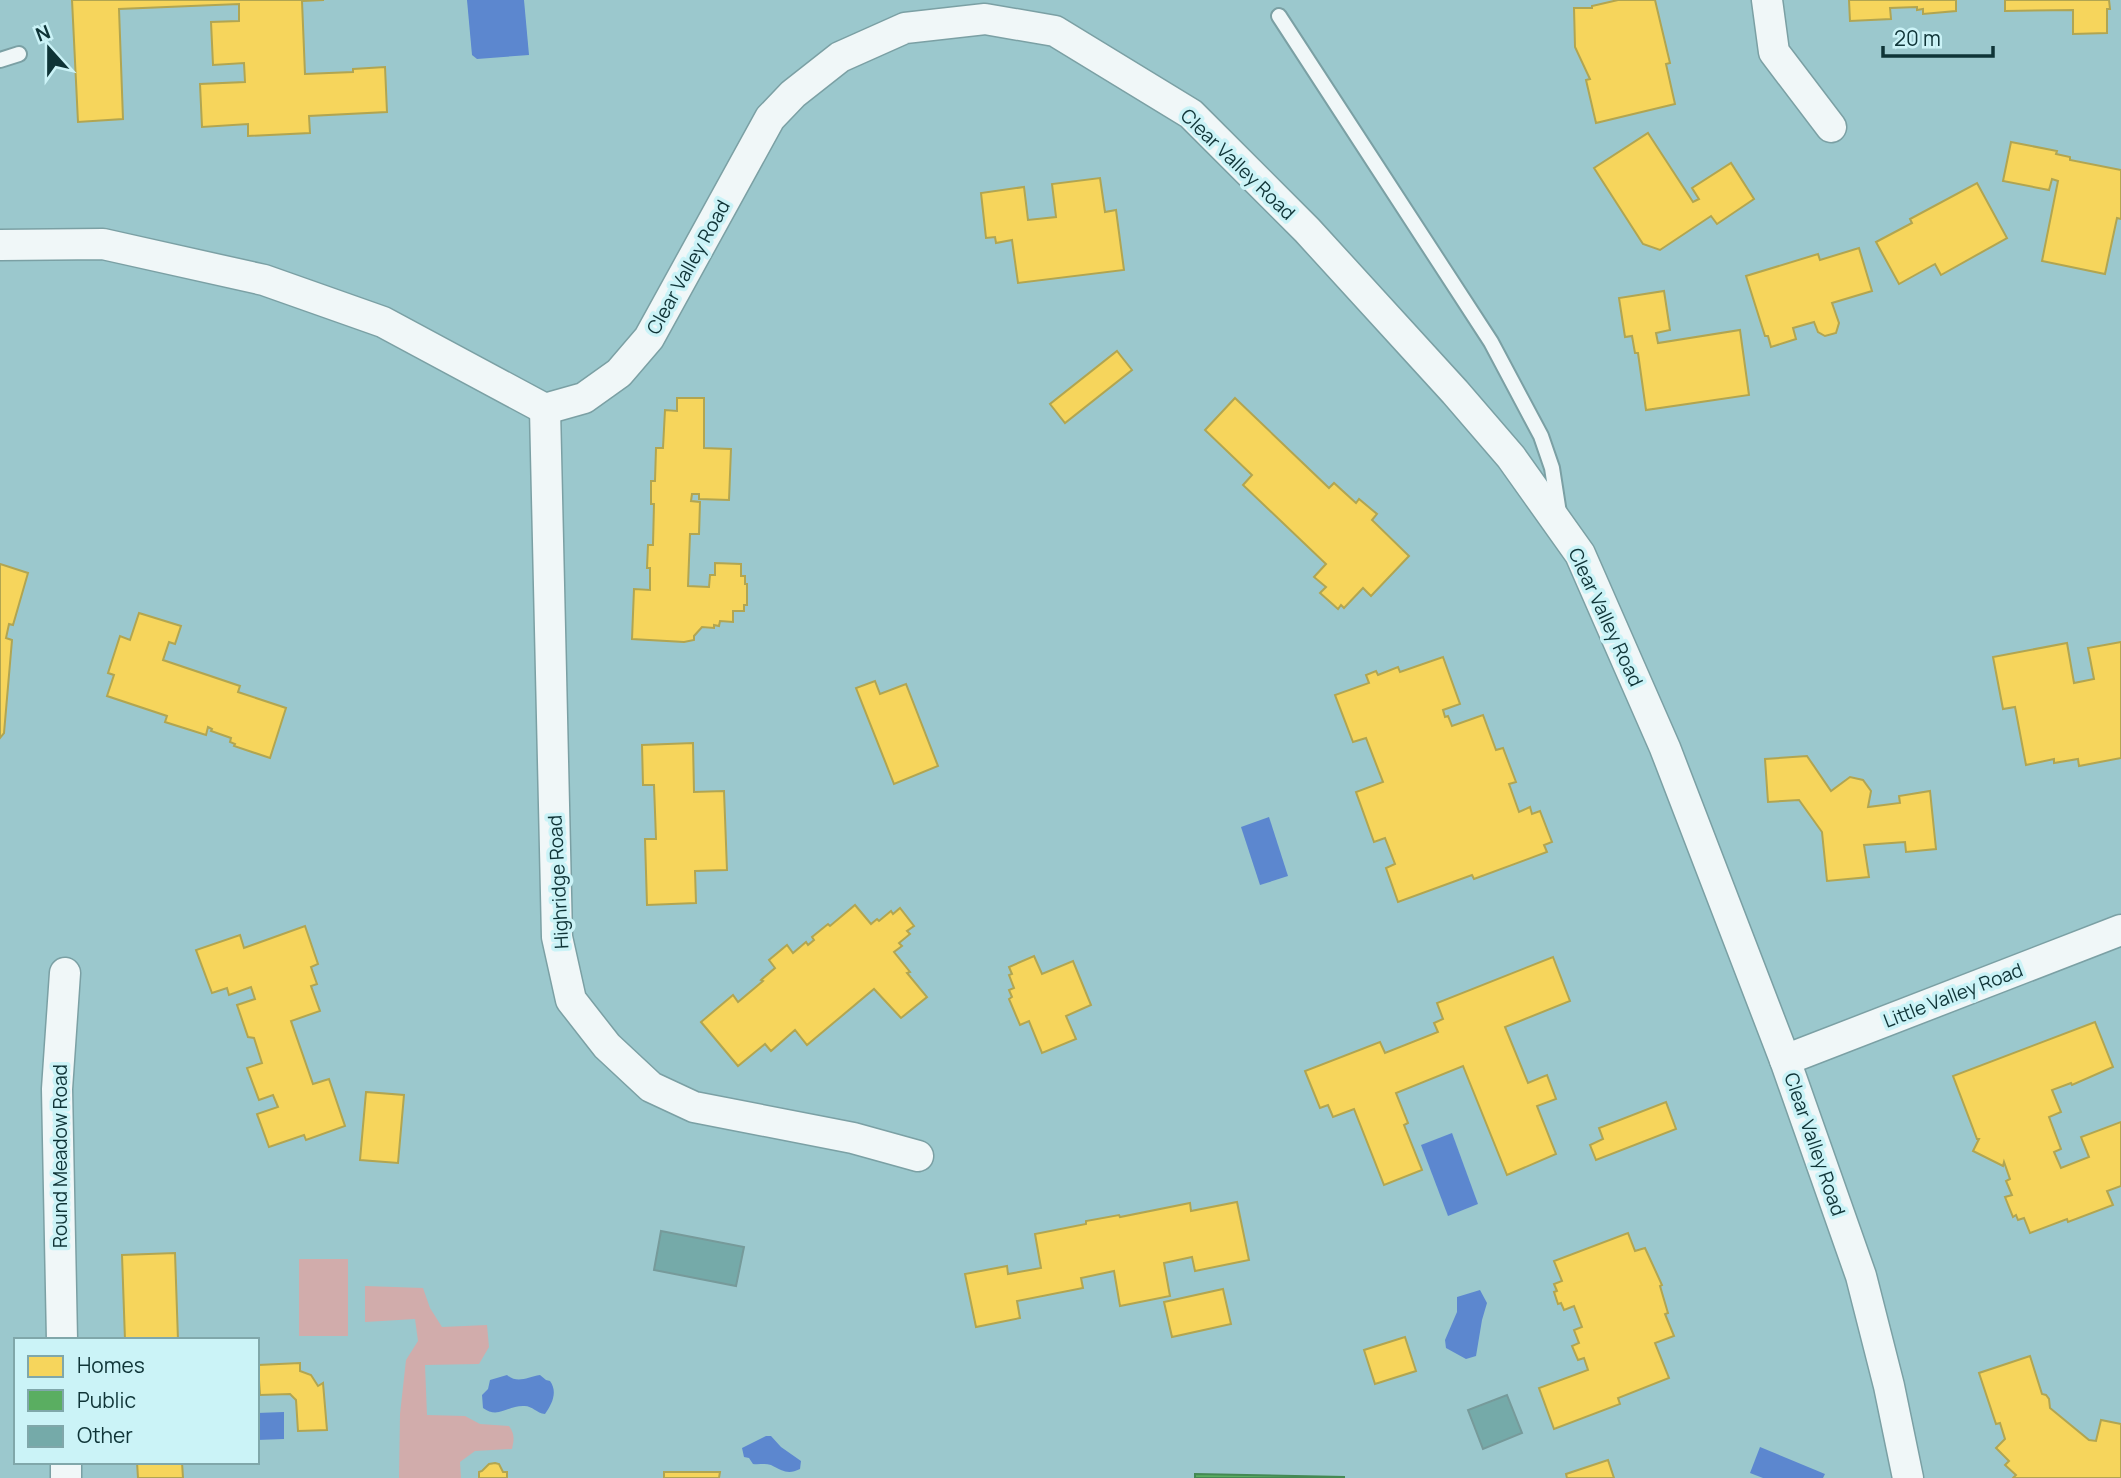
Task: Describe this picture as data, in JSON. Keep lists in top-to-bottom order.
{
  "streets": {
    "street": [
      "Clear Valley Road",
      "Highridge Road",
      "Little Valley Road",
      "Round Meadow Road"
    ]
  },
  "crossings": [
    ["Clear Valley Road", "Highridge Road"],
    ["Clear Valley Road", "Little Valley Road"]
  ],
  "legend": ["Homes", "Public", "Other"],
  "scale_bar": "20 m",
  "north": "top"
}
